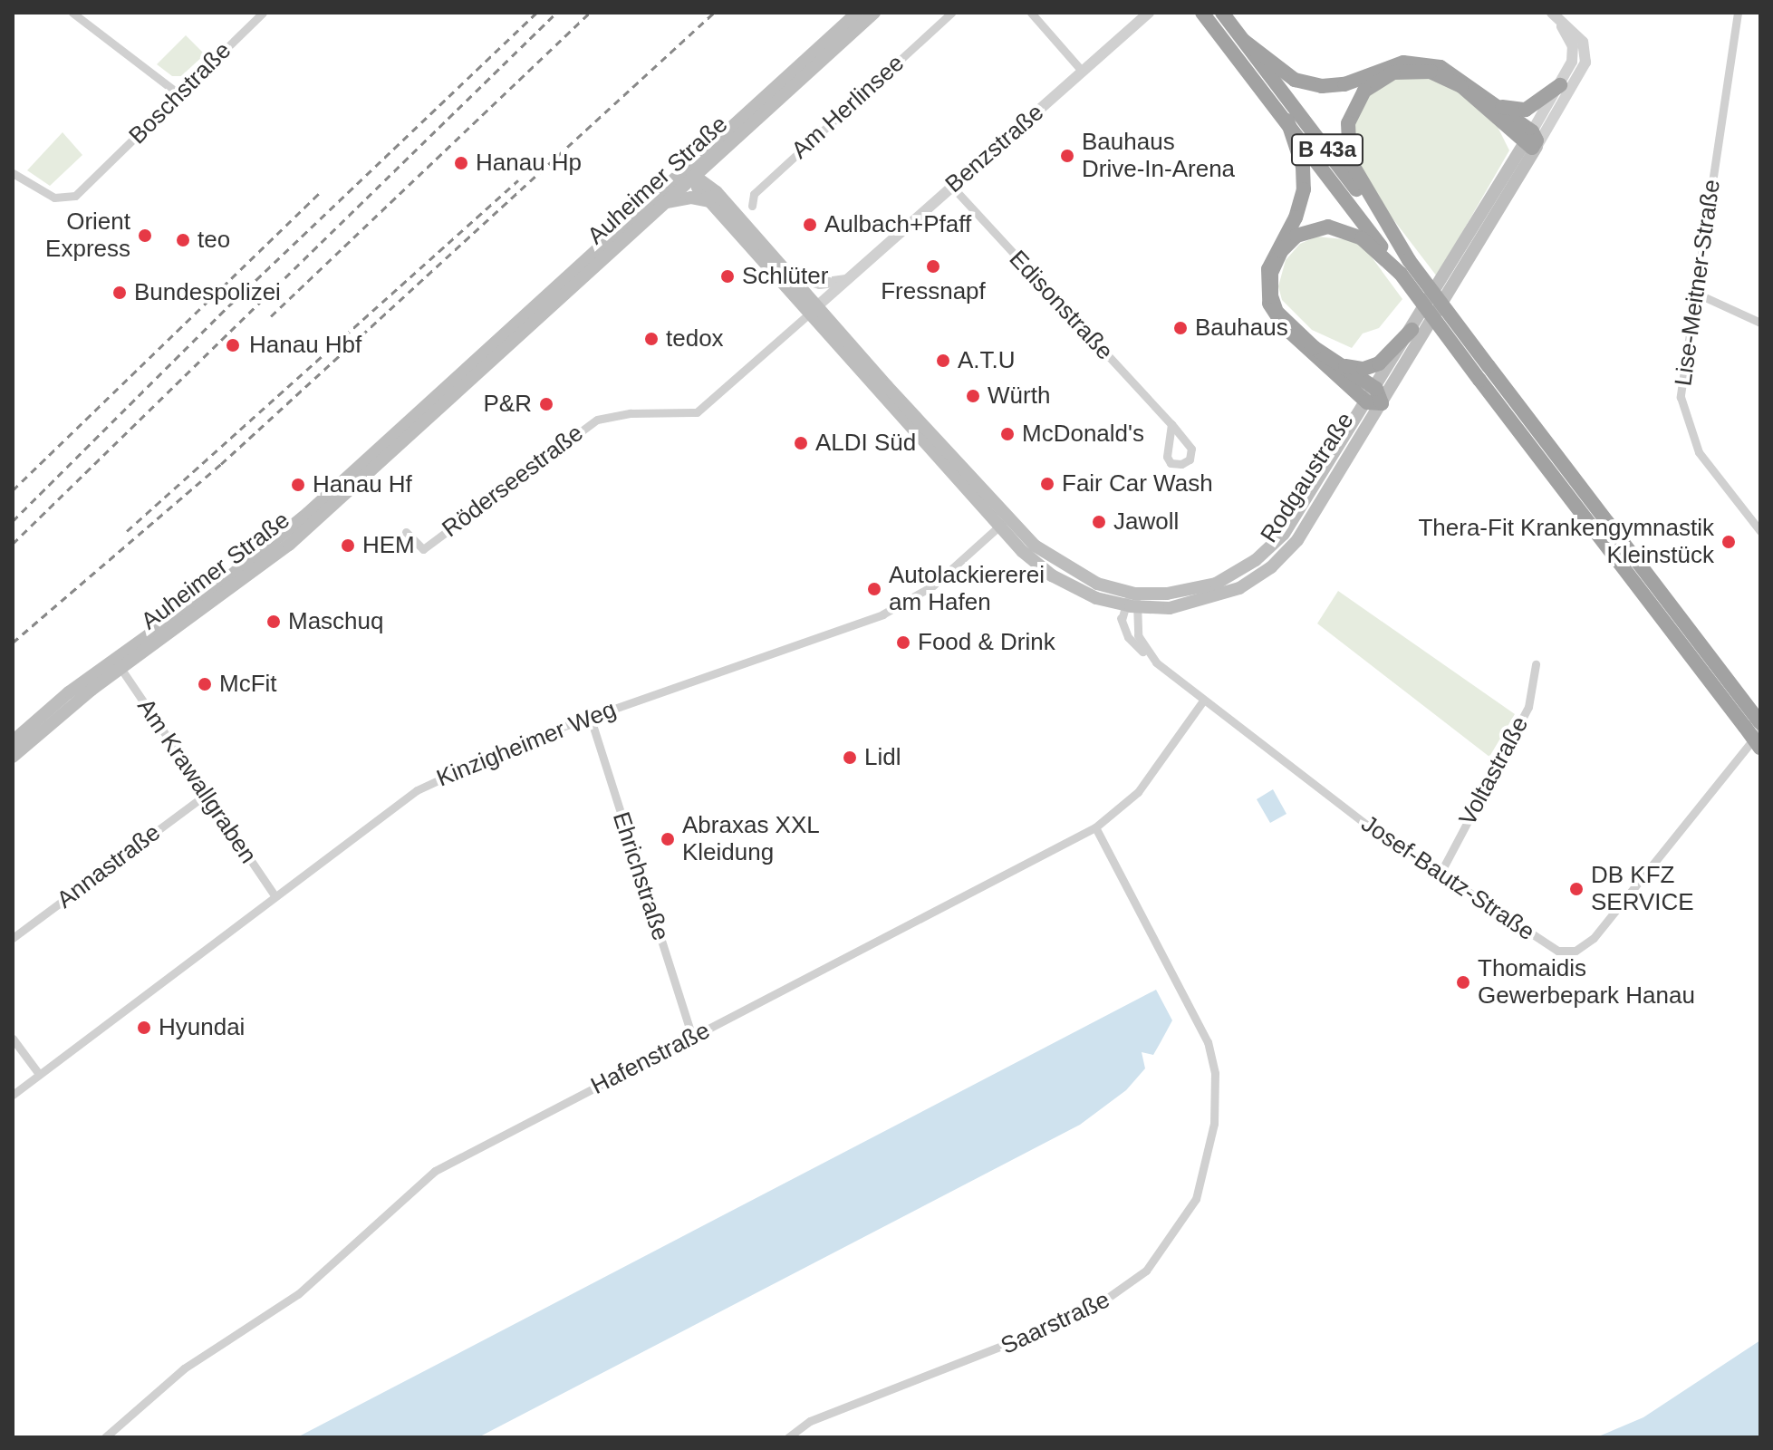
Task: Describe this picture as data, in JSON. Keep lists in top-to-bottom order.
{
  "streets": {
    "highway": ["B 43a"],
    "main road": ["Auheimer Straße", "Rodgaustraße"],
    "street": [
      "Boschstraße",
      "Am Herlinsee",
      "Benzstraße",
      "Lise-Meitner-Straße",
      "Edisonstraße",
      "Röderseestraße",
      "Kinzigheimer Weg",
      "Voltastraße",
      "Am Krawallgraben",
      "Annastraße",
      "Ehrichstraße",
      "Josef-Bautz-Straße",
      "Hafenstraße",
      "Saarstraße"
    ]
  },
  "crossings": [
    ["Benzstraße", "Edisonstraße"],
    ["Benzstraße", "Rodgaustraße"],
    ["Benzstraße", "Röderseestraße"],
    ["Auheimer Straße", "Rodgaustraße"],
    ["Auheimer Straße", "Am Krawallgraben"],
    ["Rodgaustraße", "Röderseestraße"],
    ["Rodgaustraße", "Kinzigheimer Weg"],
    ["Rodgaustraße", "Josef-Bautz-Straße"],
    ["Kinzigheimer Weg", "Am Krawallgraben"],
    ["Kinzigheimer Weg", "Ehrichstraße"],
    ["Voltastraße", "Josef-Bautz-Straße"],
    ["Am Krawallgraben", "Annastraße"],
    ["Ehrichstraße", "Hafenstraße"],
    ["Josef-Bautz-Straße", "Hafenstraße"],
    ["Hafenstraße", "Saarstraße"]
  ],
  "places": [
    "Bauhaus Drive-In-Arena",
    "Hanau Hp",
    "Aulbach+Pfaff",
    "Orient Express",
    "teo",
    "Fressnapf",
    "Schlüter",
    "Bundespolizei",
    "Bauhaus",
    "tedox",
    "Hanau Hbf",
    "A.T.U",
    "Würth",
    "P&R",
    "McDonald's",
    "ALDI Süd",
    "Fair Car Wash",
    "Hanau Hf",
    "Jawoll",
    "Thera-Fit Krankengymnastik Kleinstück",
    "HEM",
    "Autolackiererei am Hafen",
    "Maschuq",
    "Food & Drink",
    "McFit",
    "Lidl",
    "Abraxas XXL Kleidung",
    "DB KFZ SERVICE",
    "Thomaidis Gewerbepark Hanau",
    "Hyundai"
  ]
}
